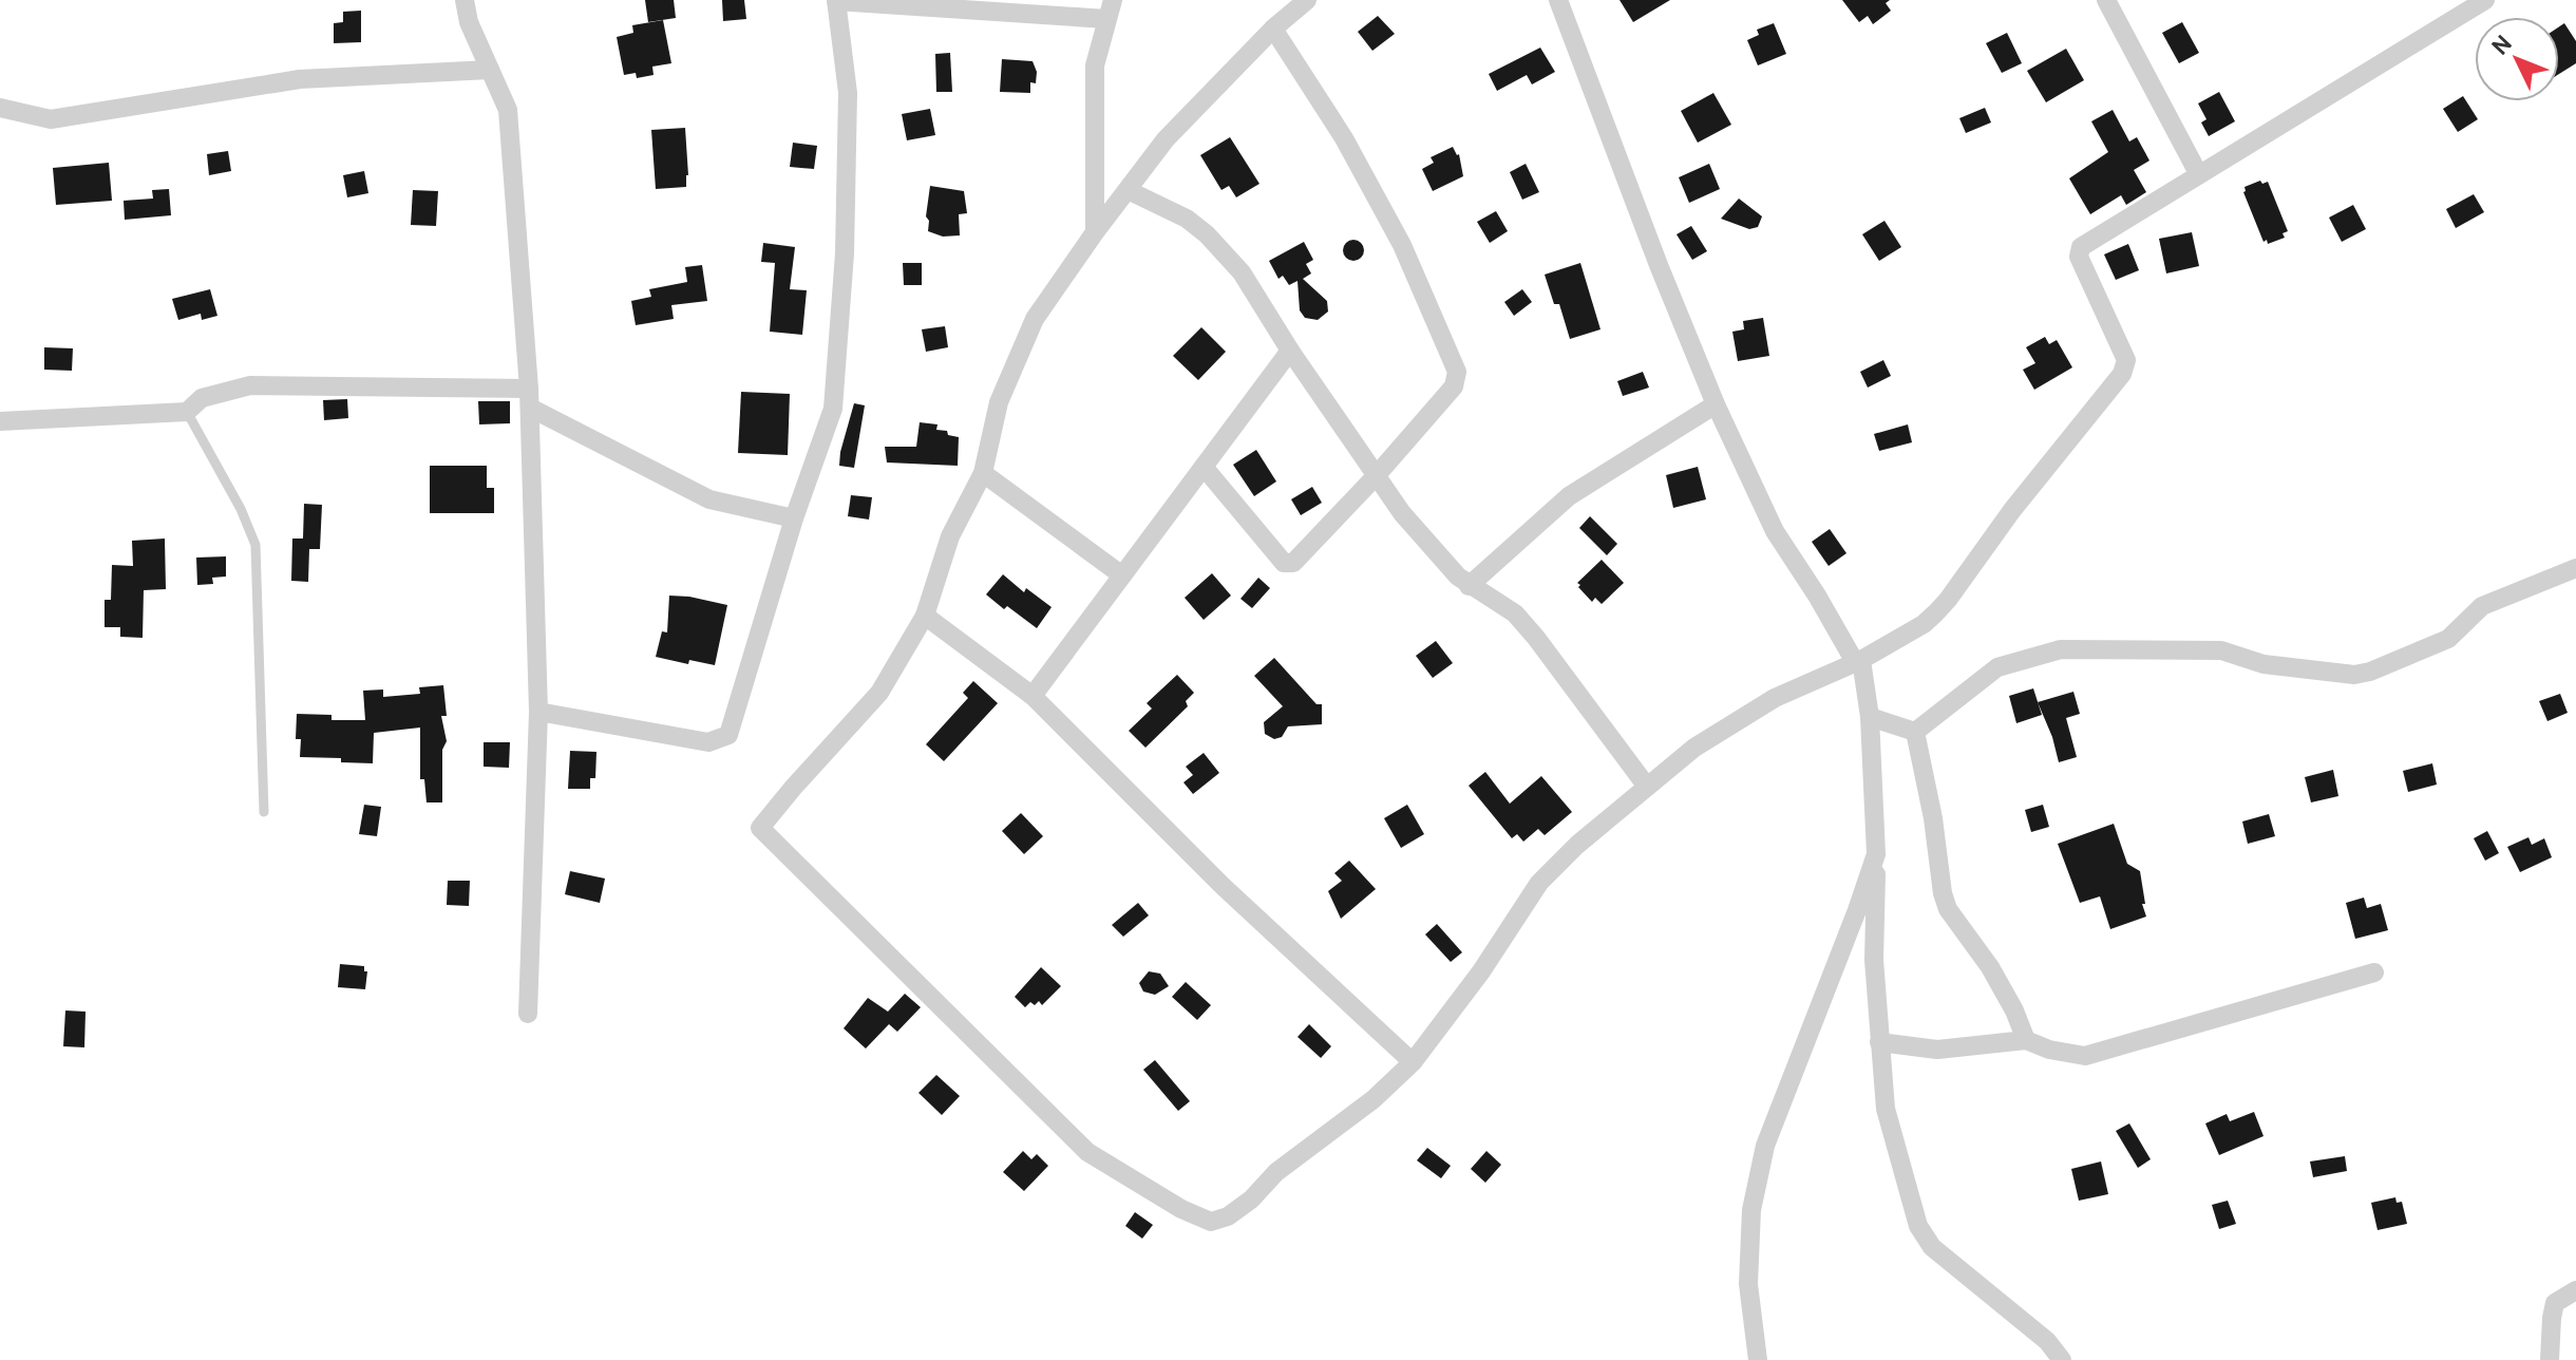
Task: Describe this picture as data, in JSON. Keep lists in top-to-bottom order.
{
  "north": "top left"
}
